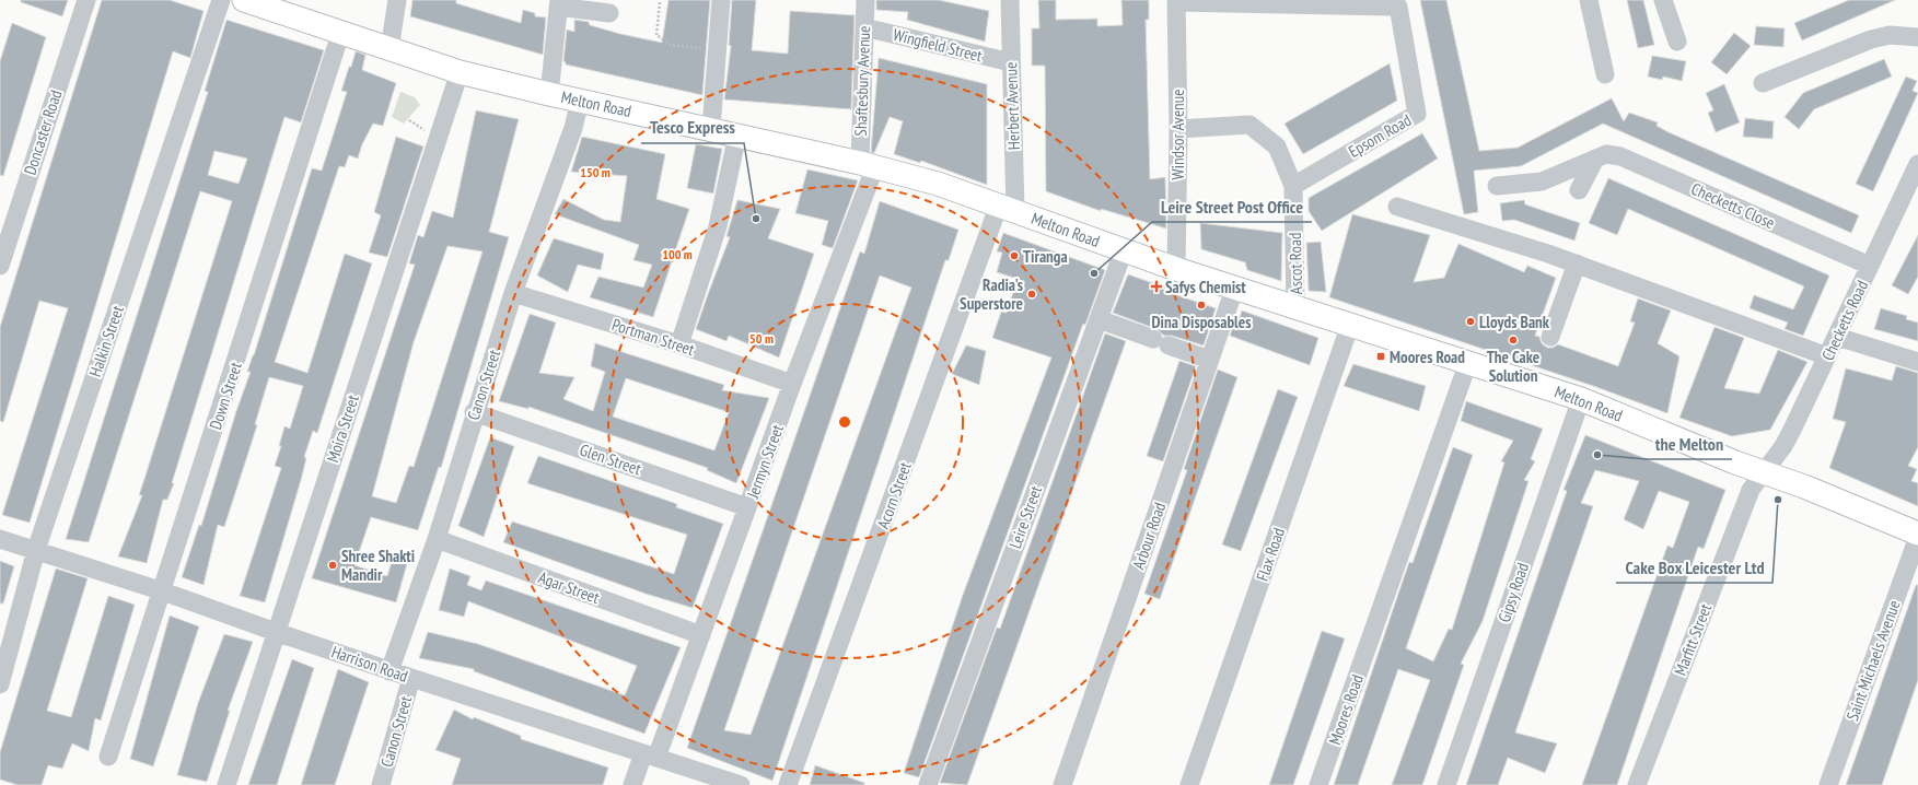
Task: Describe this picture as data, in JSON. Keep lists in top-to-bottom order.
{
  "streets": {
    "main road": ["Melton Road"],
    "street": [
      "Wingfield Street",
      "Shaftesbury Avenue",
      "Herbert Avenue",
      "Doncaster Road",
      "Windsor Avenue",
      "Epsom Road",
      "Checketts Close",
      "Ascot Road",
      "Checketts Road",
      "Portman Street",
      "Halkin Street",
      "Canon Street",
      "Down Street",
      "Moira Street",
      "Glen Street",
      "Jermyn Street",
      "Acorn Street",
      "Leire Street",
      "Arbour Road",
      "Flax Road",
      "Agar Street",
      "Gipsy Road",
      "Marfitt Street",
      "Saint Michaels Avenue",
      "Harrison Road",
      "Moores Road"
    ]
  },
  "crossings": [
    ["Wingfield Street", "Shaftesbury Avenue"],
    ["Wingfield Street", "Herbert Avenue"],
    ["Shaftesbury Avenue", "Melton Road"],
    ["Shaftesbury Avenue", "Jermyn Street"],
    ["Melton Road", "Herbert Avenue"],
    ["Melton Road", "Windsor Avenue"],
    ["Melton Road", "Ascot Road"],
    ["Melton Road", "Checketts Road"],
    ["Melton Road", "Canon Street"],
    ["Melton Road", "Down Street"],
    ["Melton Road", "Moira Street"],
    ["Melton Road", "Jermyn Street"],
    ["Melton Road", "Acorn Street"],
    ["Melton Road", "Leire Street"],
    ["Melton Road", "Arbour Road"],
    ["Melton Road", "Flax Road"],
    ["Melton Road", "Gipsy Road"],
    ["Melton Road", "Marfitt Street"],
    ["Melton Road", "Saint Michaels Avenue"],
    ["Melton Road", "Moores Road"],
    ["Herbert Avenue", "Acorn Street"],
    ["Windsor Avenue", "Epsom Road"],
    ["Windsor Avenue", "Ascot Road"],
    ["Epsom Road", "Ascot Road"],
    ["Checketts Close", "Checketts Road"],
    ["Checketts Road", "Marfitt Street"],
    ["Portman Street", "Canon Street"],
    ["Portman Street", "Jermyn Street"],
    ["Halkin Street", "Harrison Road"],
    ["Canon Street", "Glen Street"],
    ["Canon Street", "Agar Street"],
    ["Canon Street", "Harrison Road"],
    ["Down Street", "Harrison Road"],
    ["Moira Street", "Harrison Road"],
    ["Glen Street", "Jermyn Street"],
    ["Jermyn Street", "Agar Street"],
    ["Jermyn Street", "Harrison Road"]
  ],
  "places": {
    "other": [
      "Tesco Express",
      "Tiranga",
      "Leire Street Post Office",
      "Radia's Superstore",
      "Dina Disposables",
      "Lloyds Bank",
      "The Cake Solution",
      "the Melton",
      "Cake Box Leicester Ltd",
      "Shree Shakti Mandir"
    ],
    "health": ["Safys Chemist"],
    "transit": ["Moores Road"]
  },
  "rings": ["150 m", "100 m", "50 m"]
}
